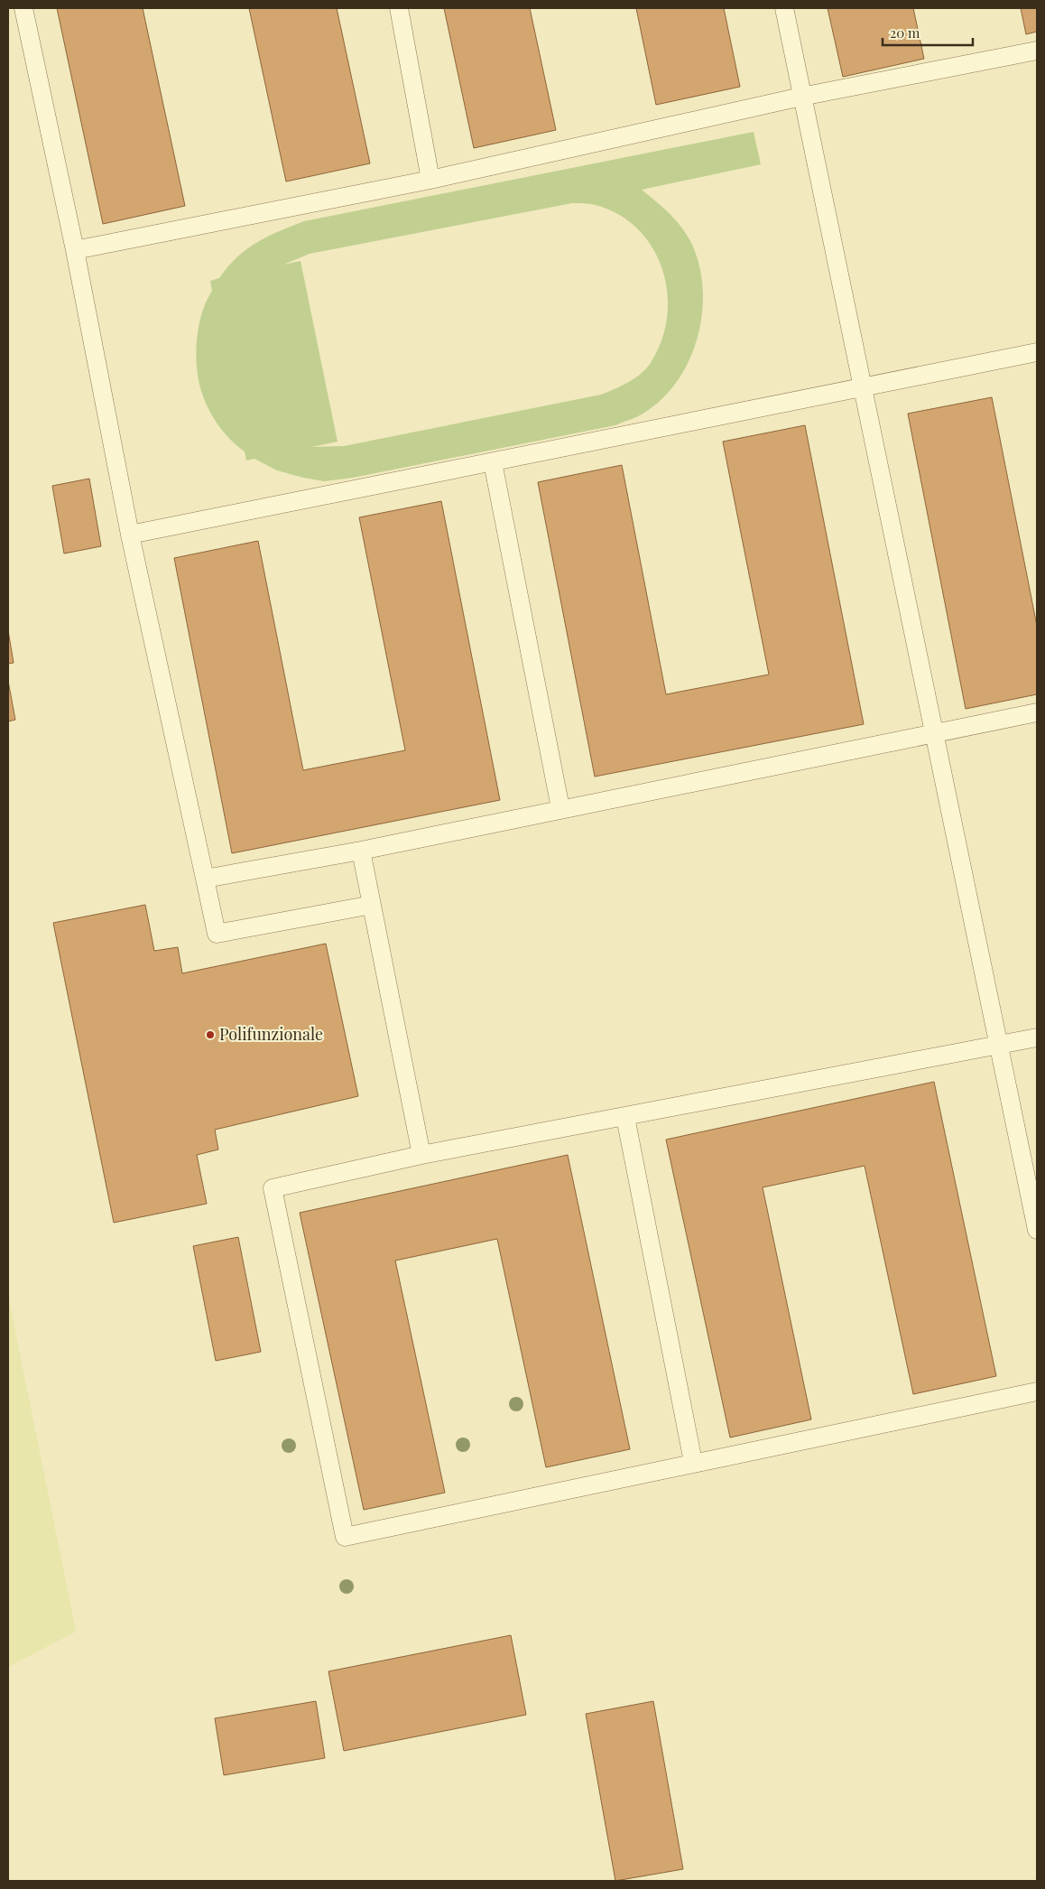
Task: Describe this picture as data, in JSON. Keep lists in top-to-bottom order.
{
  "places": ["Polifunzionale"],
  "scale_bar": "20 m"
}
